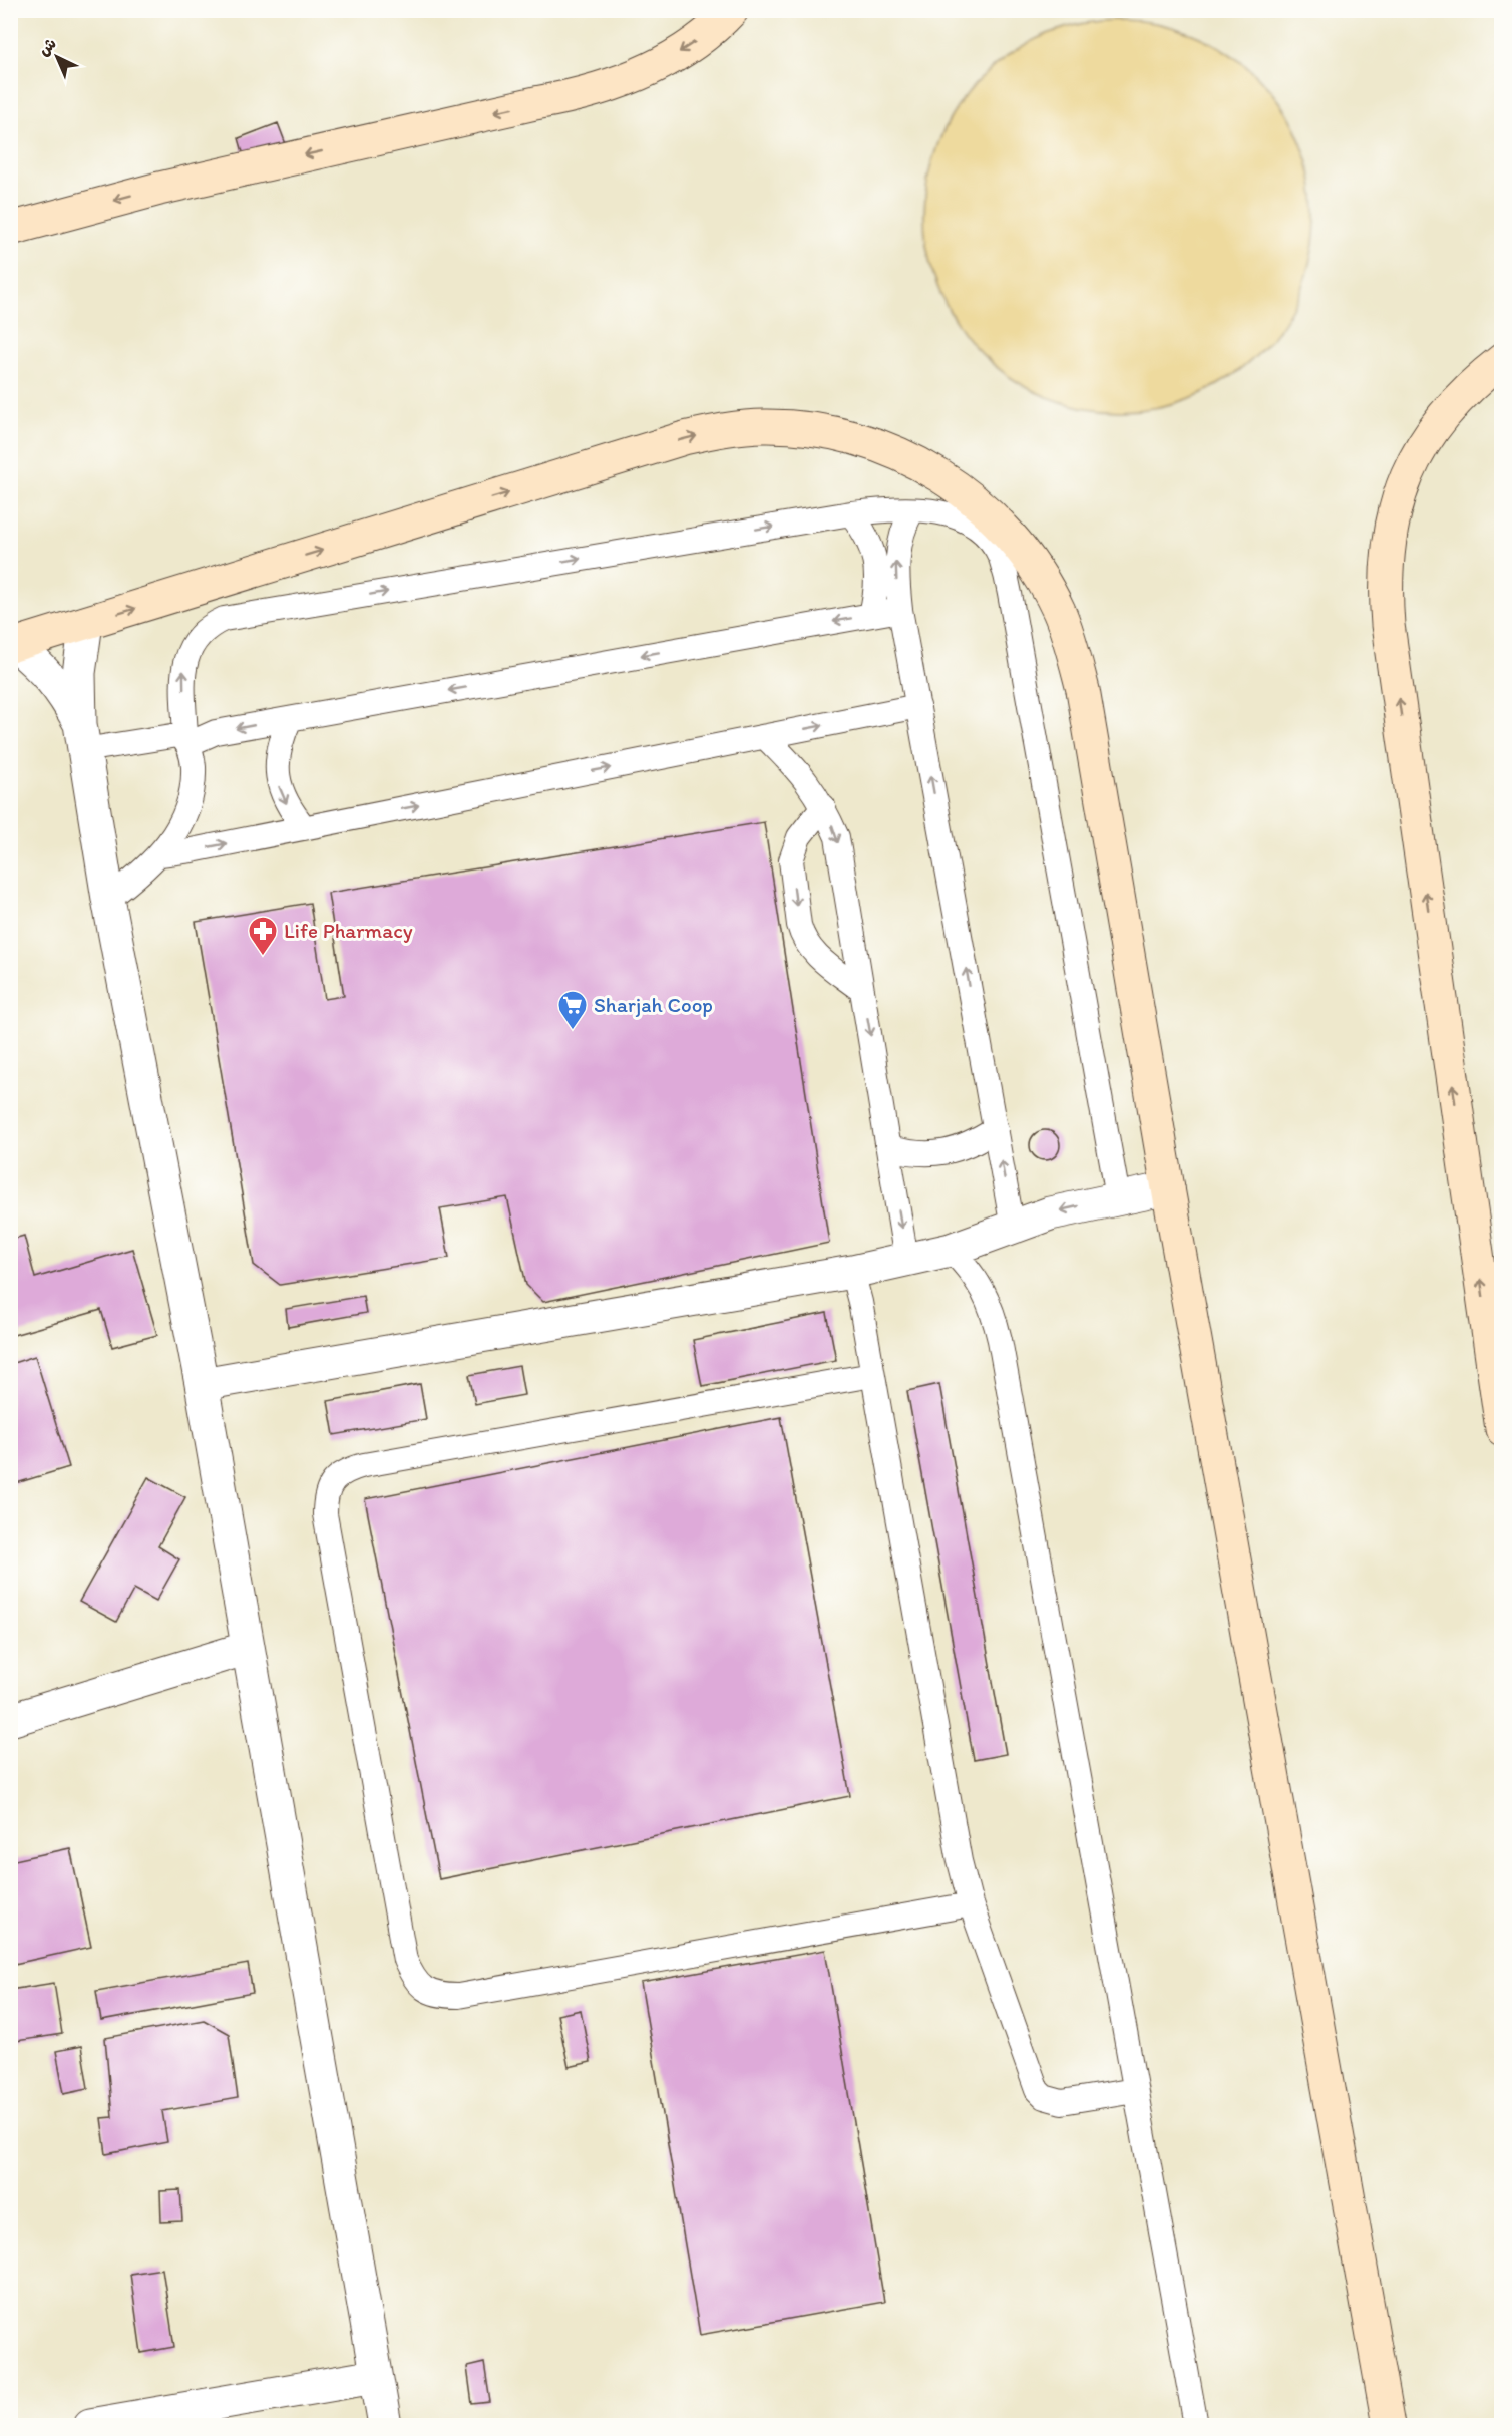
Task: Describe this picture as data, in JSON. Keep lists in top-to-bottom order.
{
  "places": {
    "pharmacy": ["Life Pharmacy"],
    "supermarket": ["Sharjah Coop"]
  },
  "north": "top left"
}
